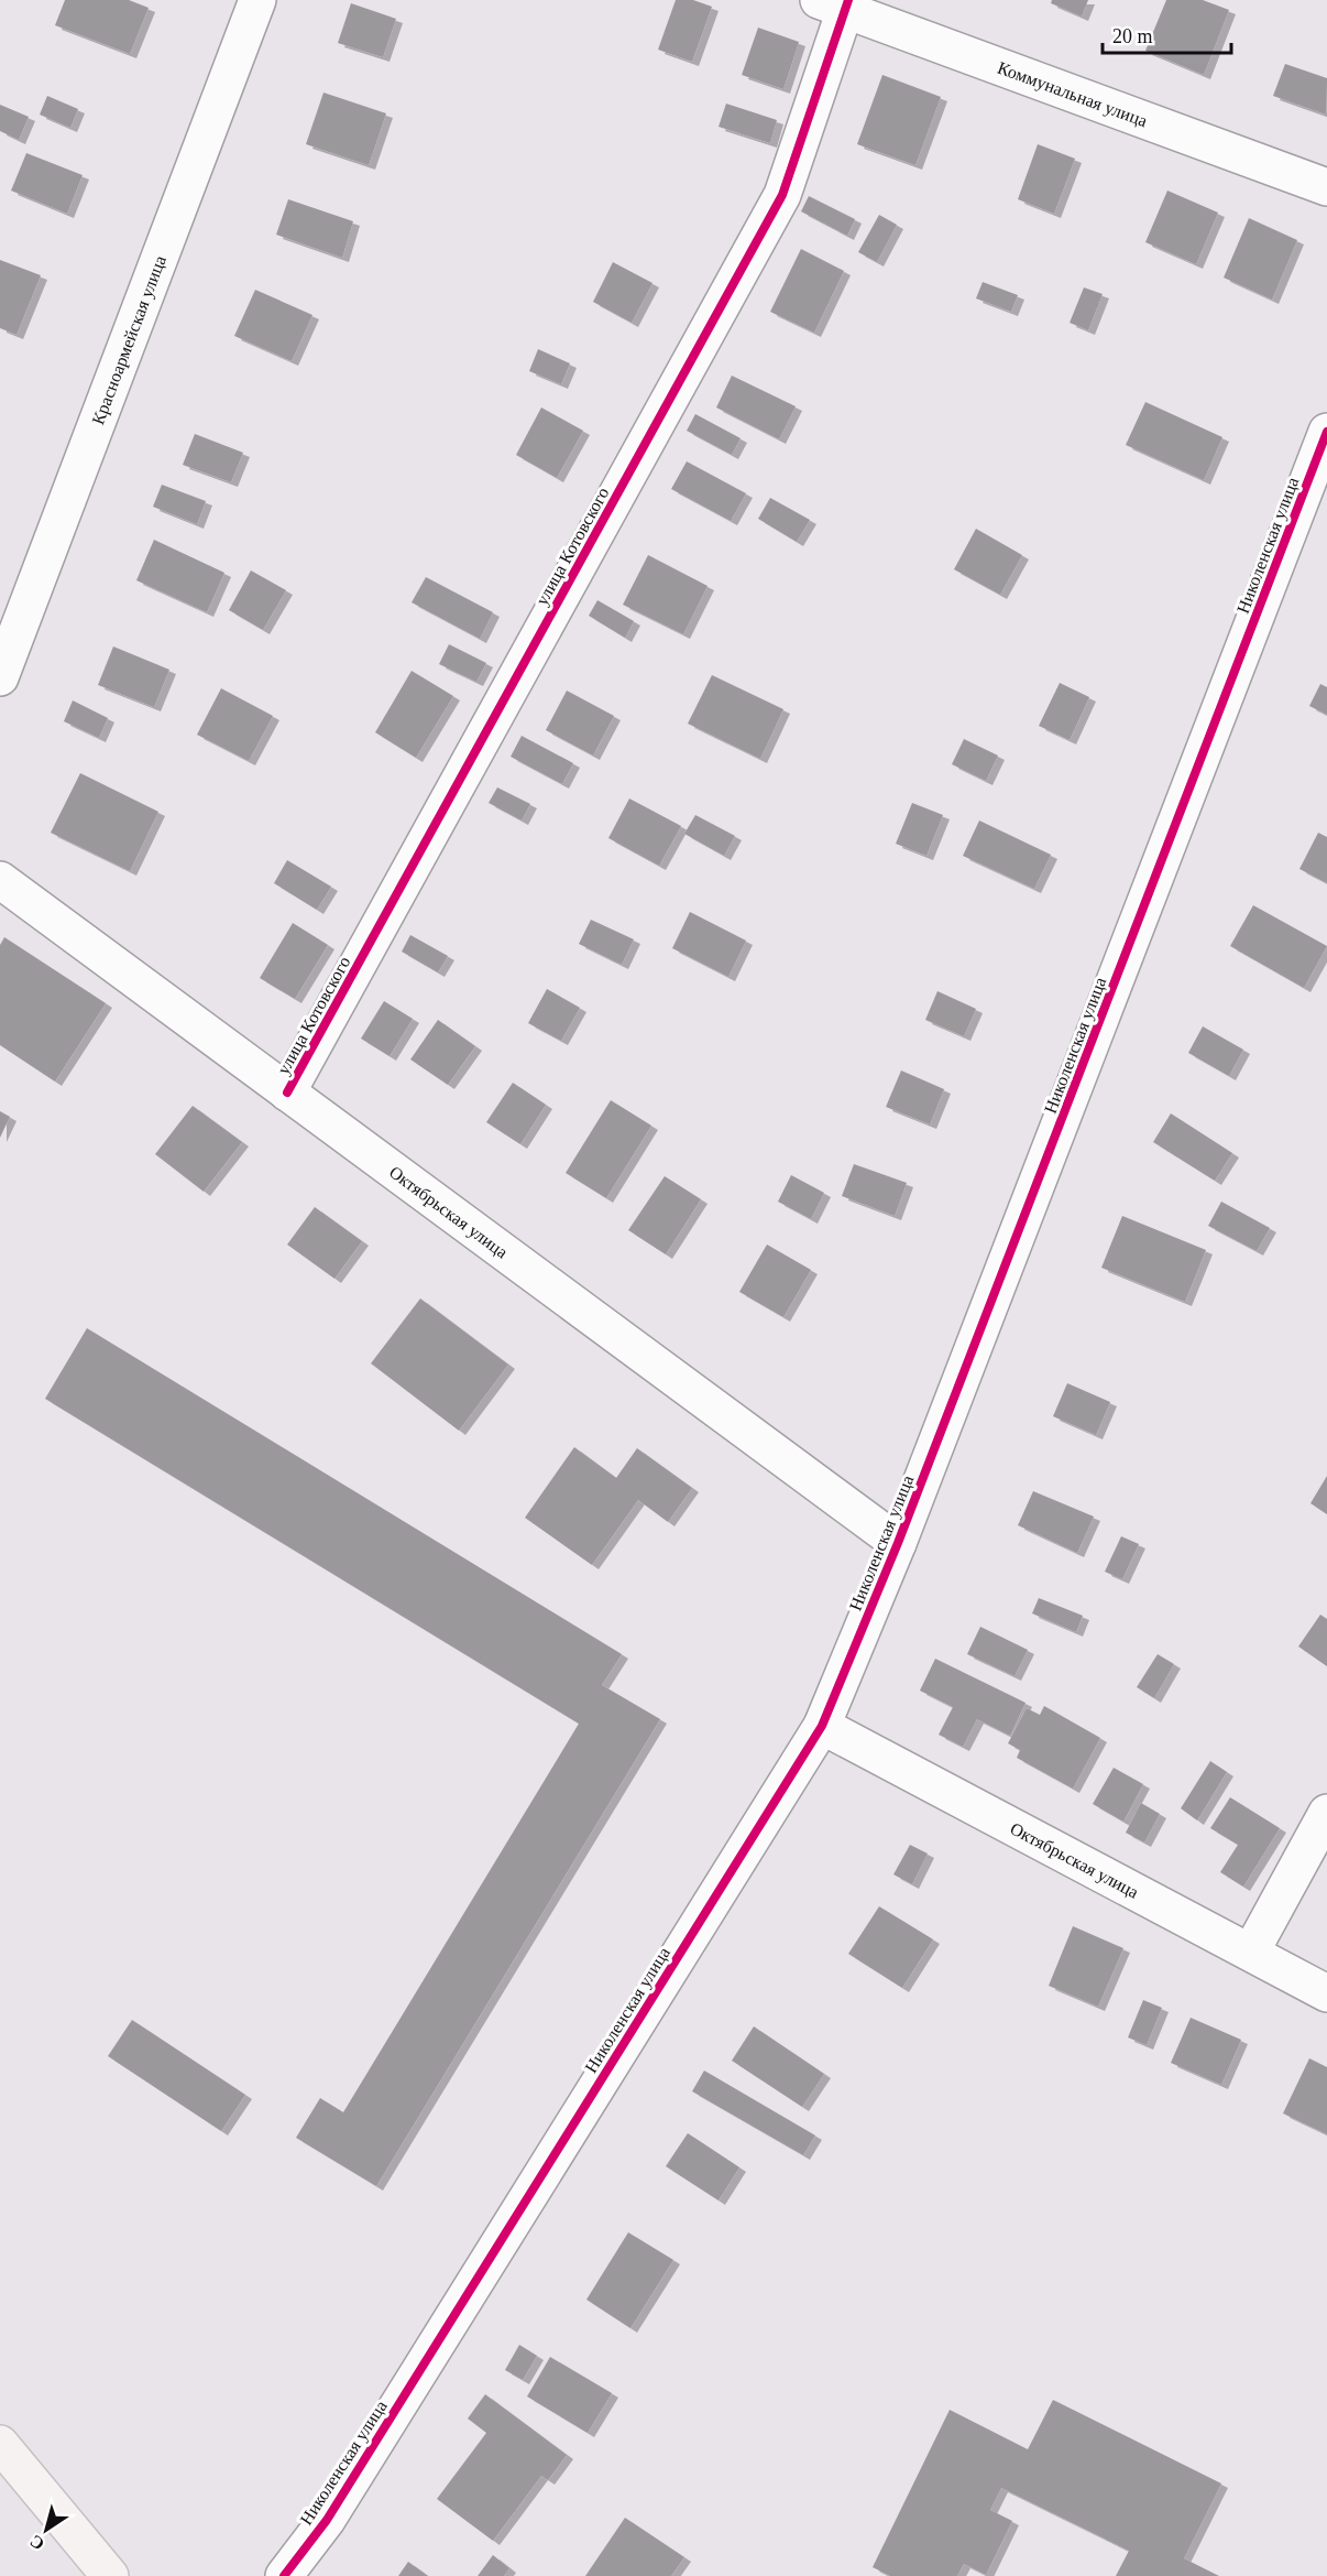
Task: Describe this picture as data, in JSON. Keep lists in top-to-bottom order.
{
  "streets": {
    "street": [
      "Коммунальная улица",
      "Красноармейская улица",
      "Николенская улица",
      "улица Котовского",
      "Октябрьская улица"
    ]
  },
  "crossings": [
    ["Коммунальная улица", "улица Котовского"],
    ["Николенская улица", "Октябрьская улица"],
    ["улица Котовского", "Октябрьская улица"]
  ],
  "scale_bar": "20 m",
  "north": "bottom left"
}
